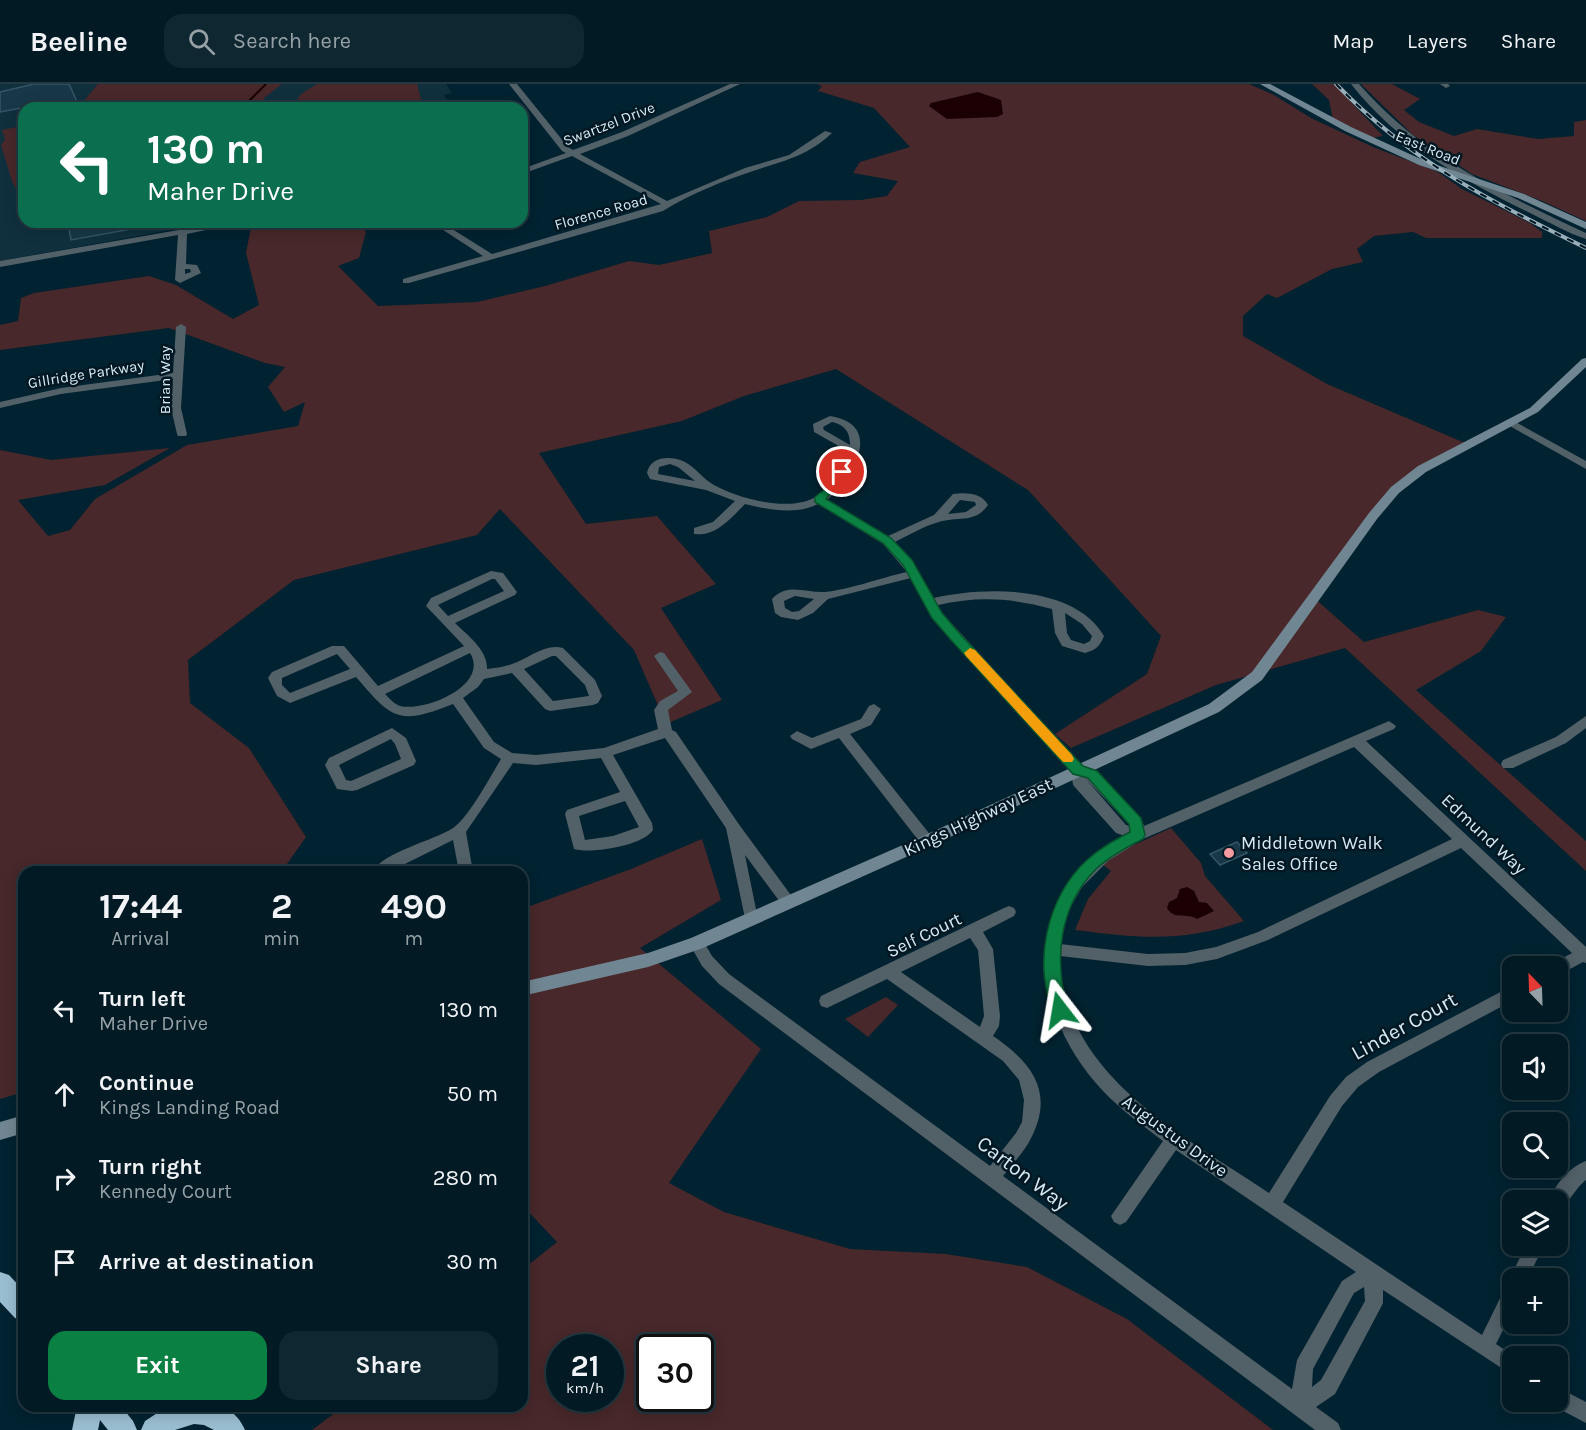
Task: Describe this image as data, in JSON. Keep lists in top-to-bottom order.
{
  "streets": {
    "street": [
      "Swartzel Drive",
      "East Road",
      "Florence Road",
      "Gillridge Parkway",
      "Brian Way",
      "Kings Highway East",
      "Edmund Way",
      "Self Court",
      "Linder Court",
      "Augustus Drive",
      "Carton Way"
    ]
  },
  "crossings": [
    ["Gillridge Parkway", "Brian Way"],
    ["Kings Highway East", "Carton Way"],
    ["Edmund Way", "Augustus Drive"],
    ["Self Court", "Carton Way"],
    ["Linder Court", "Augustus Drive"]
  ],
  "places": ["Middletown Walk Sales Office"],
  "north": "top left",
  "page": {
    "header": "Beeline",
    "search": "Search here",
    "nav": ["Map", "Layers", "Share"],
    "turn": ["130 m", "Maher Drive"],
    "eta": [
      "17:44",
      "Arrival",
      "2",
      "min",
      "490",
      "m"
    ],
    "map_buttons": ["+", "−"],
    "list": [
      {
        "name": "Turn left",
        "note": "Maher Drive",
        "value": "130 m"
      },
      {
        "name": "Continue",
        "note": "Kings Landing Road",
        "value": "50 m"
      },
      {
        "name": "Turn right",
        "note": "Kennedy Court",
        "value": "280 m"
      },
      {
        "name": "Arrive at destination",
        "value": "30 m"
      }
    ],
    "buttons": ["Exit", "Share"],
    "speed": "21 km/h",
    "limit": "30"
  }
}
